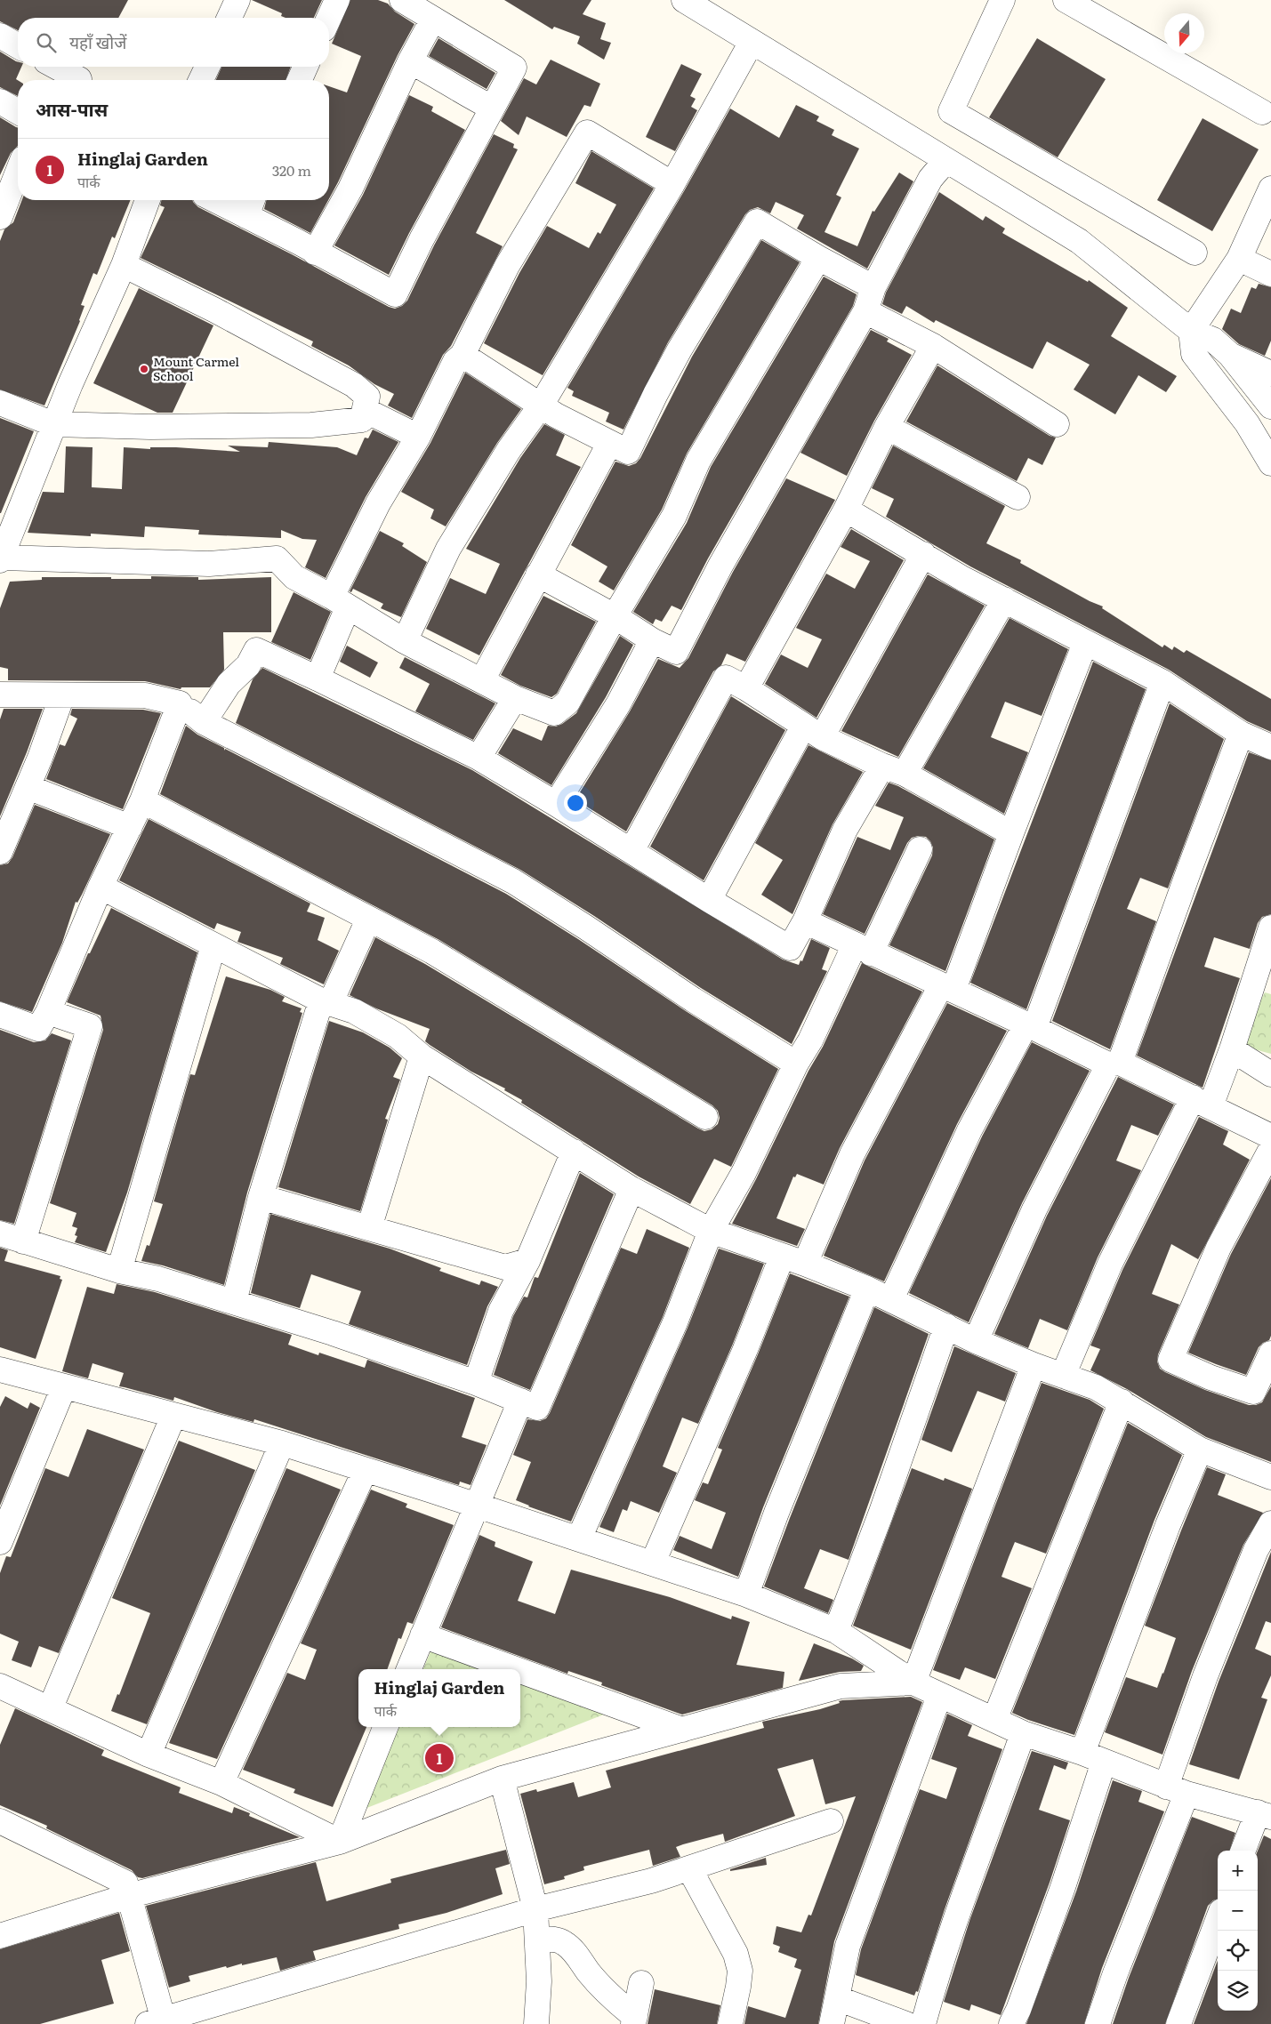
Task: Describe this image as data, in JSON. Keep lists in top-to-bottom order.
{
  "places": ["Mount Carmel School"],
  "north": "bottom",
  "page": {
    "search": "यहाँ खोजें",
    "heading": "आस-पास",
    "list": [
      {
        "mark": "1",
        "name": "Hinglaj Garden",
        "note": "पार्क",
        "value": "320 m"
      }
    ],
    "popup": ["Hinglaj Garden", "पार्क"],
    "pins": "1",
    "map_buttons": ["+", "−"]
  }
}
